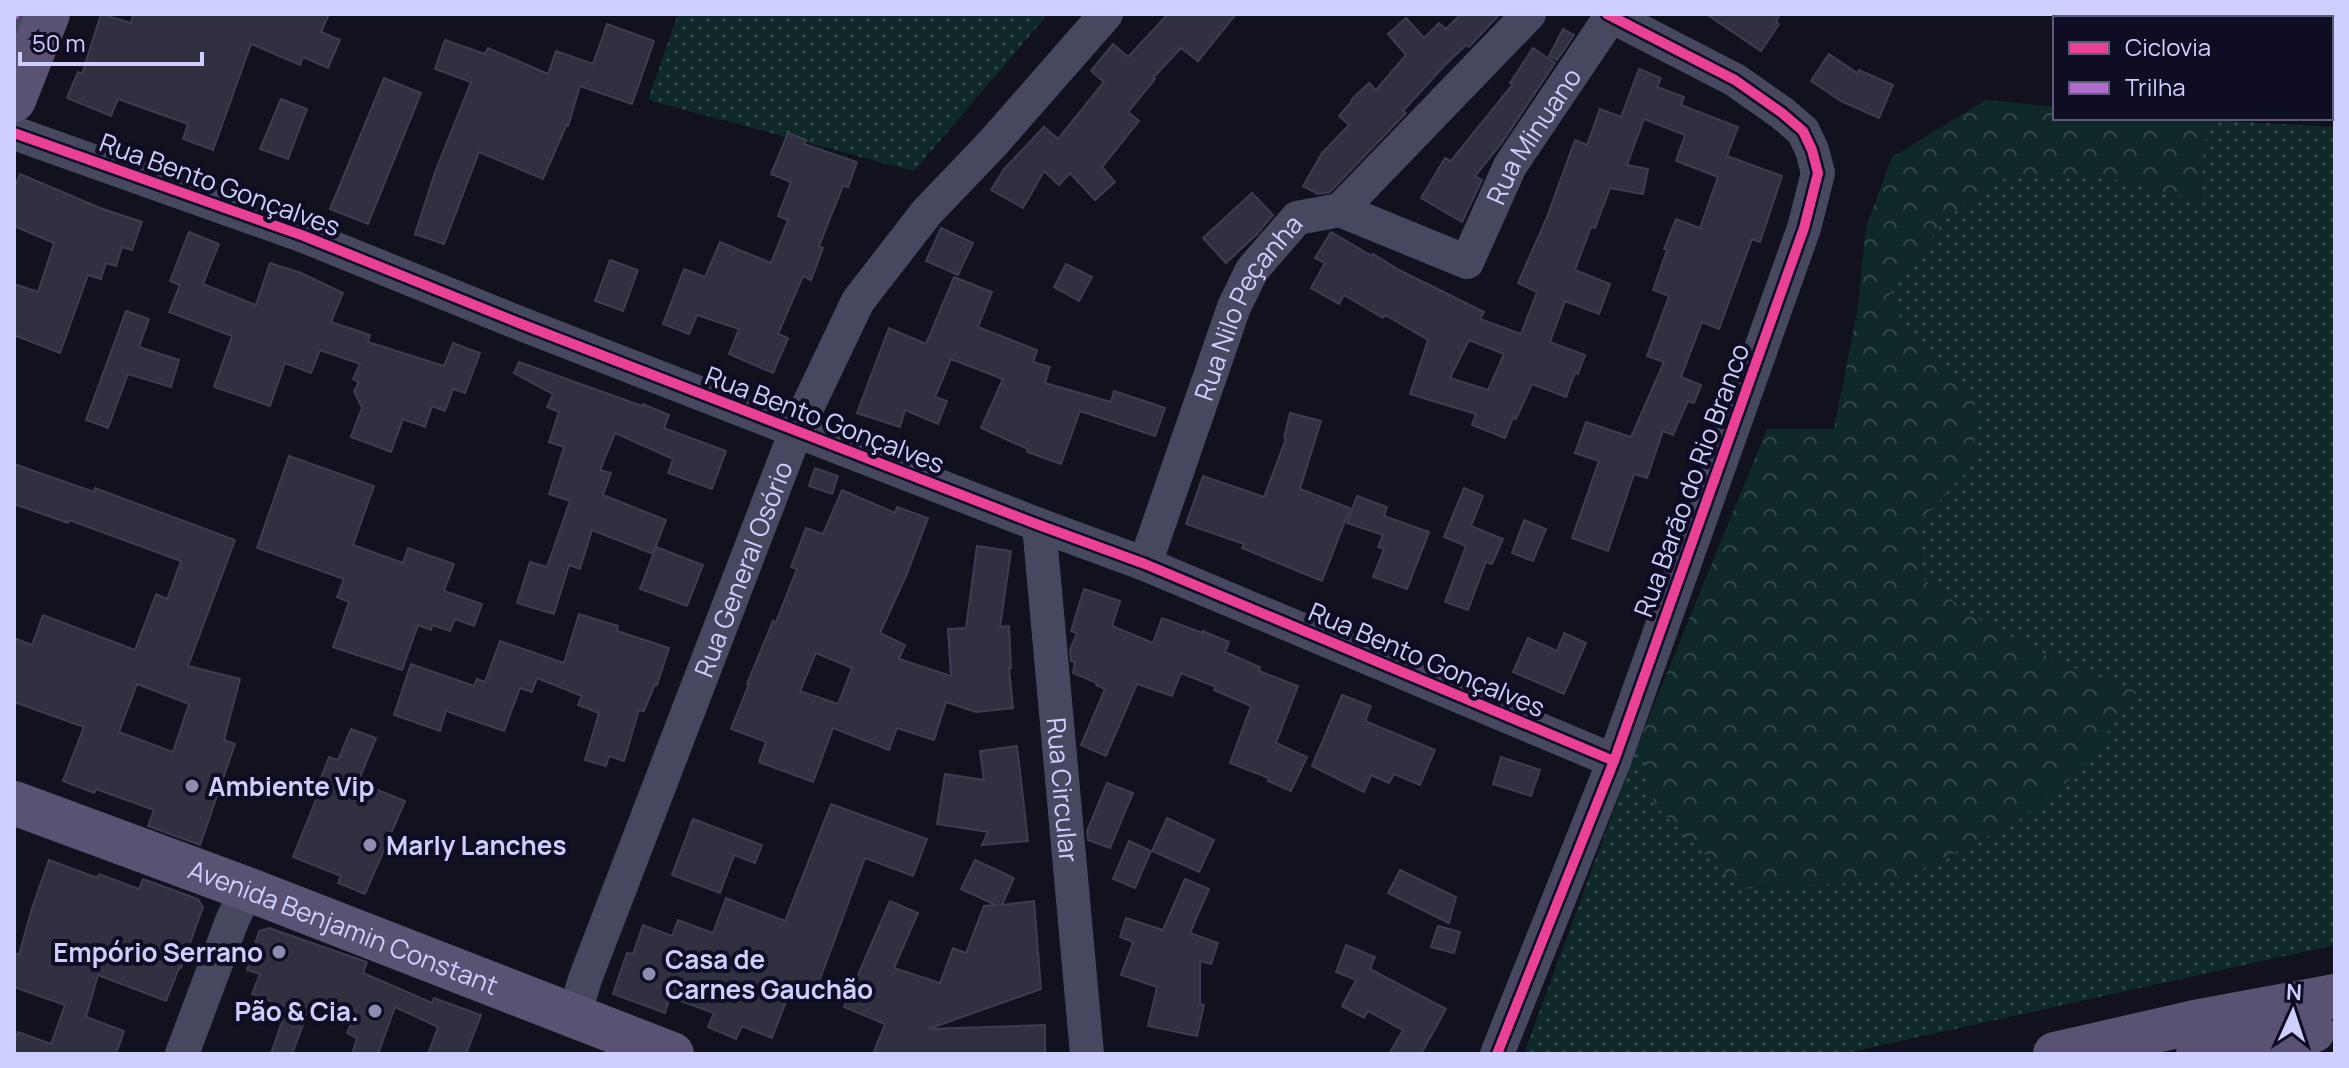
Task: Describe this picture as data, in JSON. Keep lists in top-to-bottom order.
{
  "streets": {
    "main road": ["Avenida Benjamin Constant"],
    "street": [
      "Rua Minuano",
      "Rua Bento Gonçalves",
      "Rua Nilo Peçanha",
      "Rua Barão do Rio Branco",
      "Rua General Osório",
      "Rua Circular"
    ]
  },
  "crossings": [
    ["Rua Minuano", "Rua Nilo Peçanha"],
    ["Rua Minuano", "Rua Barão do Rio Branco"],
    ["Rua Bento Gonçalves", "Rua Nilo Peçanha"],
    ["Rua Bento Gonçalves", "Rua Barão do Rio Branco"],
    ["Rua Bento Gonçalves", "Rua General Osório"],
    ["Rua Bento Gonçalves", "Rua Circular"],
    ["Rua General Osório", "Avenida Benjamin Constant"]
  ],
  "places": [
    "Ambiente Vip",
    "Marly Lanches",
    "Empório Serrano",
    "Casa de Carnes Gauchão",
    "Pão & Cia."
  ],
  "legend": ["Ciclovia", "Trilha"],
  "scale_bar": "50 m",
  "north": "top"
}
